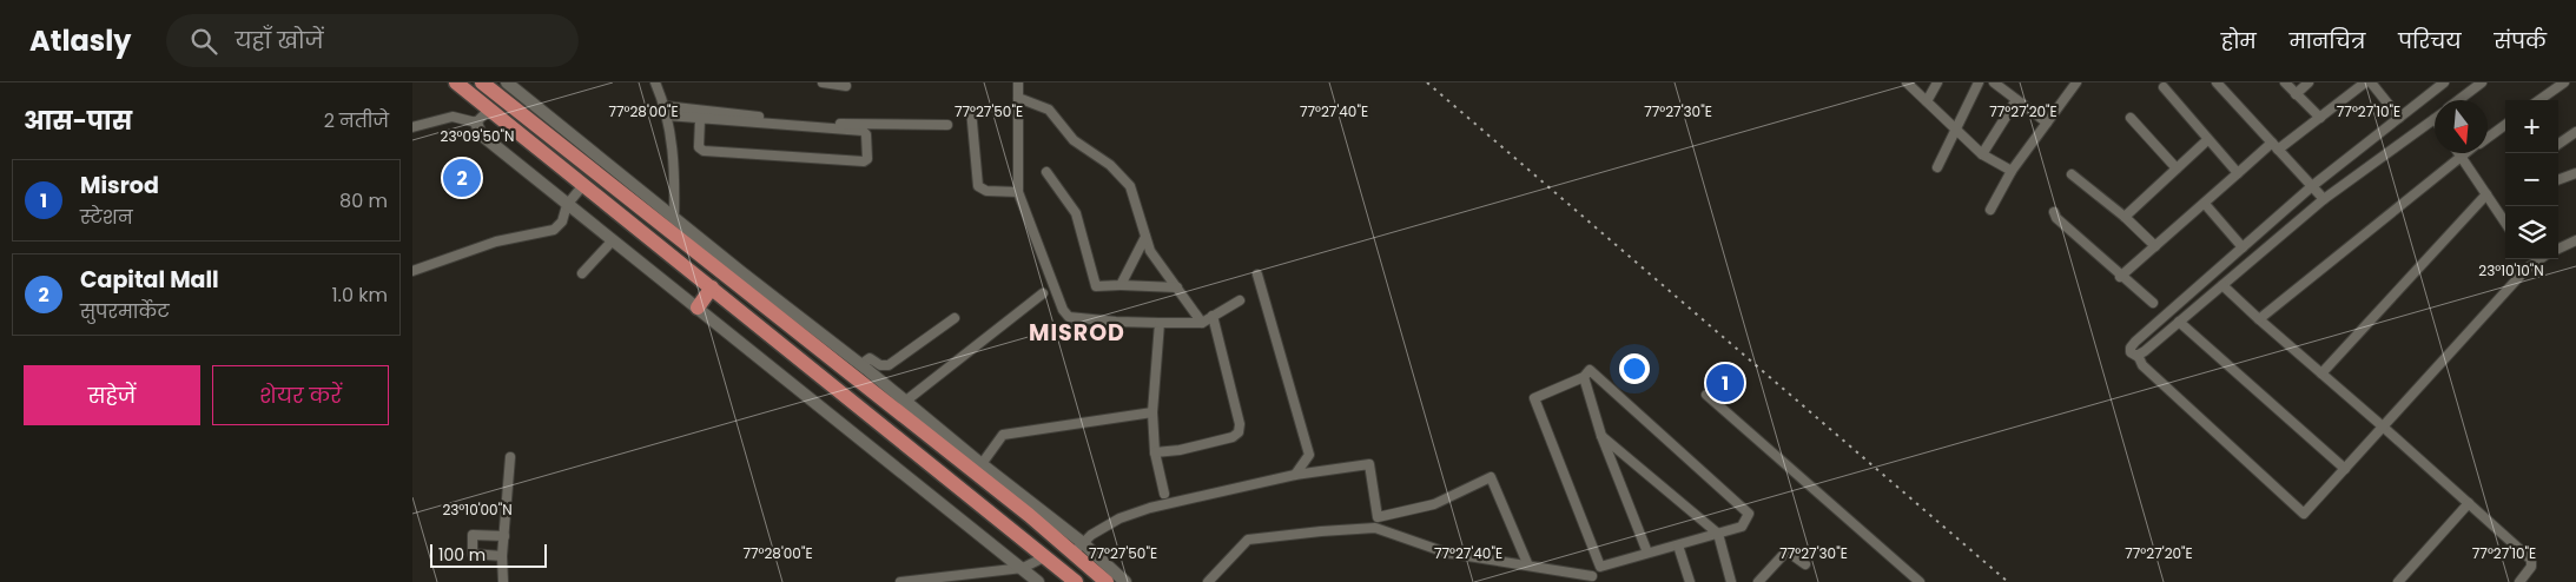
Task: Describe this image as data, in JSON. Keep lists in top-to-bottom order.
{
  "districts": ["MISROD"],
  "scale_bar": "100 m",
  "north": "bottom",
  "page": {
    "header": "Atlasly",
    "search": "यहाँ खोजें",
    "nav": [
      "होम",
      "मानचित्र",
      "परिचय",
      "संपर्क"
    ],
    "heading": ["आस-पास", "2 नतीजे"],
    "map_buttons": ["+", "−"],
    "pins": ["2", "1"],
    "list": [
      {
        "mark": "1",
        "name": "Misrod",
        "note": "स्टेशन",
        "value": "80 m"
      },
      {
        "mark": "2",
        "name": "Capital Mall",
        "note": "सुपरमार्केट",
        "value": "1.0 km"
      }
    ],
    "buttons": ["सहेजें", "शेयर करें"],
    "scale": "100 m"
  },
  "coordinates": [
    "77°28'00\"E",
    "77°27'50\"E",
    "77°27'40\"E",
    "77°27'30\"E",
    "77°27'20\"E",
    "77°27'10\"E",
    "23°09'50\"N",
    "23°10'10\"N",
    "23°10'00\"N"
  ]
}
